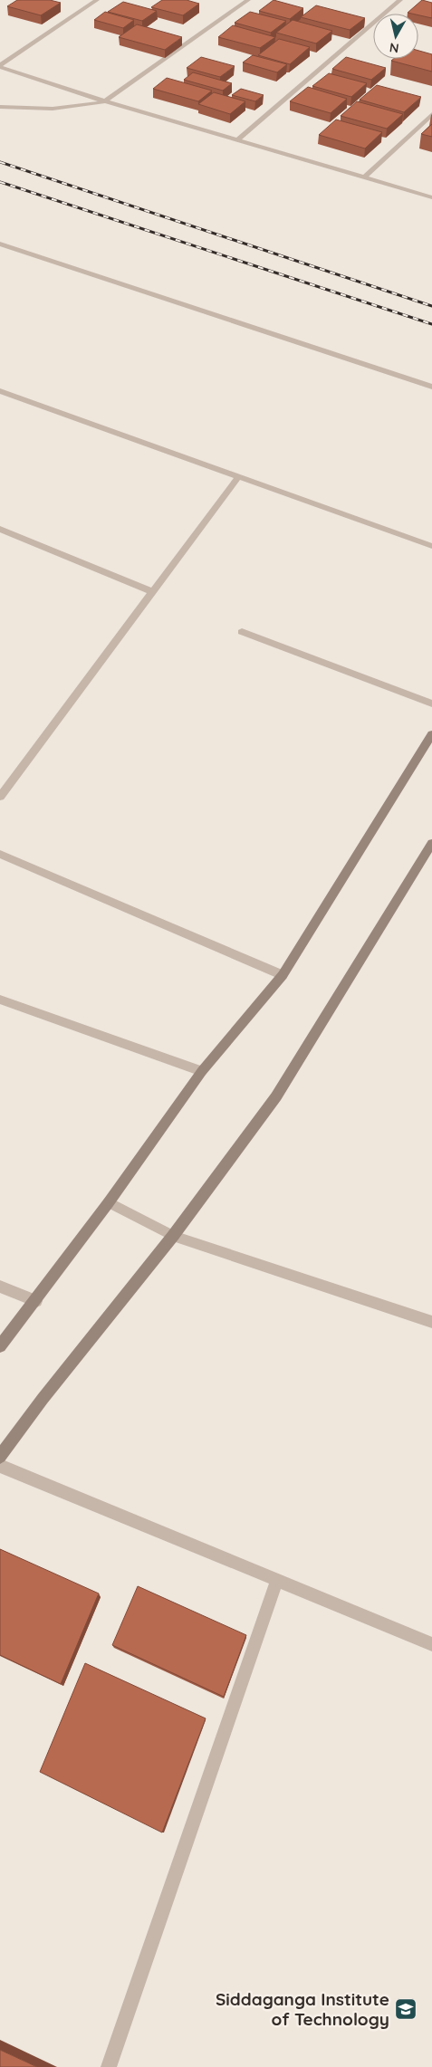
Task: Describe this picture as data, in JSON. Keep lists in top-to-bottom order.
{
  "places": {
    "school or university": ["Siddaganga Institute of Technology"]
  },
  "north": "bottom"
}
